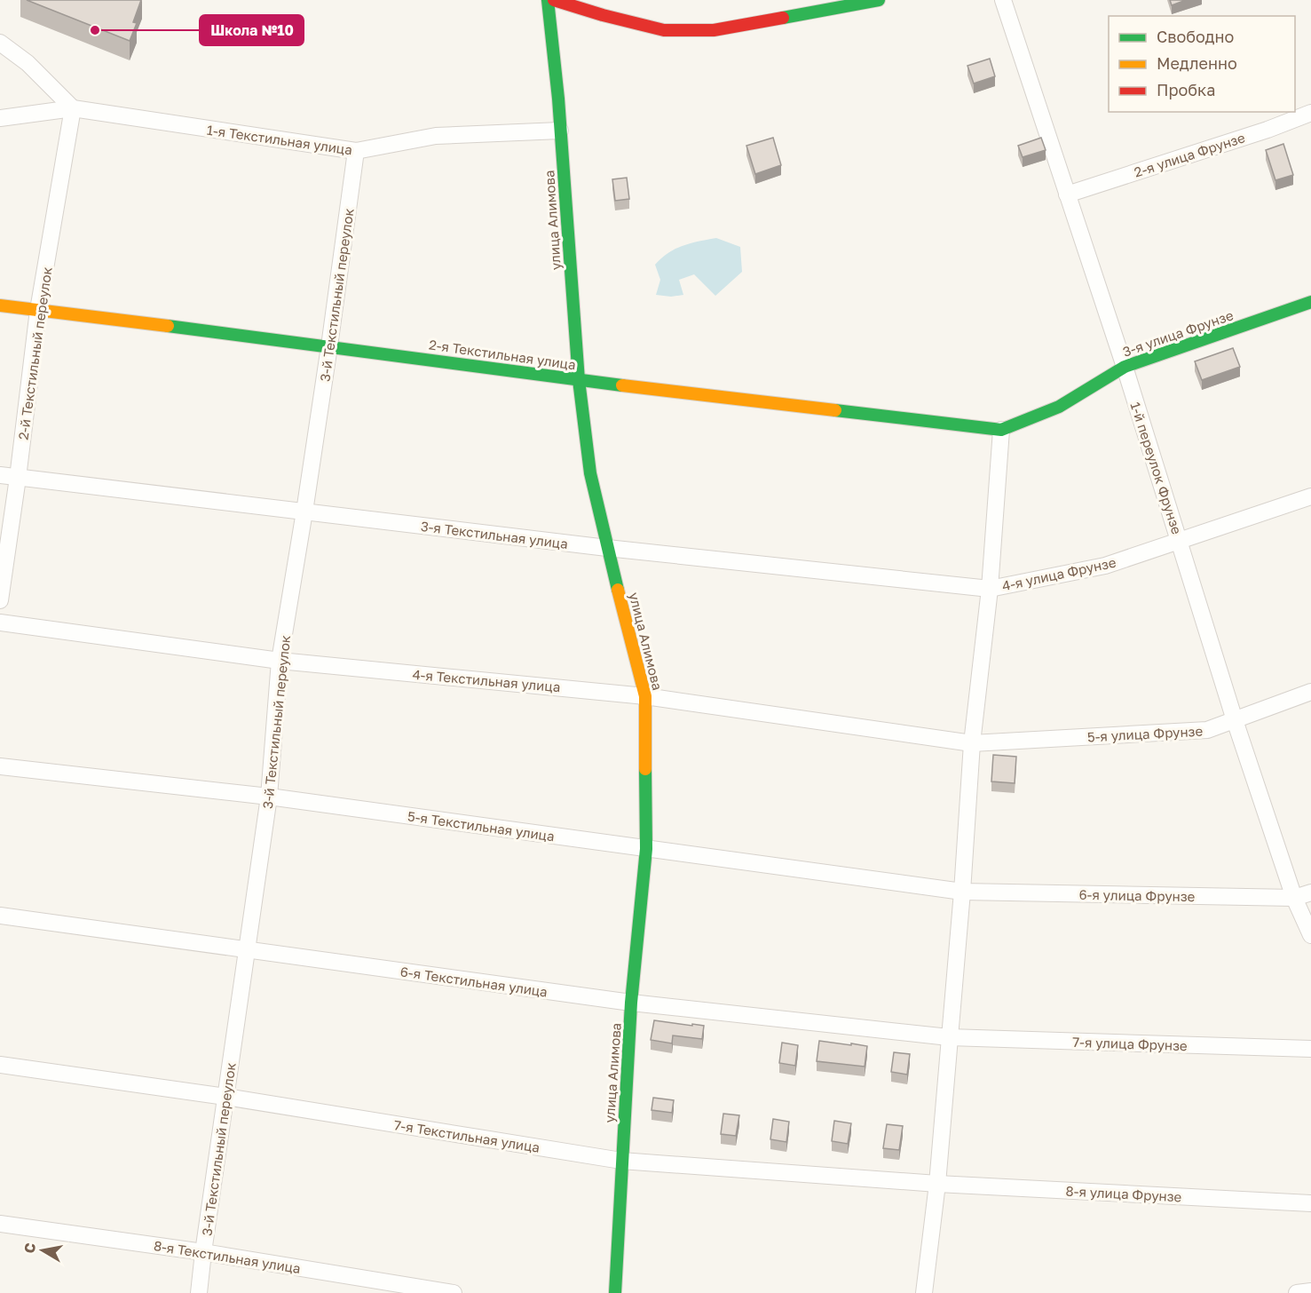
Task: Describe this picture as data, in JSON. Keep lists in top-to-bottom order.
{
  "streets": {
    "street": [
      "1-я Текстильная улица",
      "2-я улица Фрунзе",
      "улица Алимова",
      "3-й Текстильный переулок",
      "3-я улица Фрунзе",
      "2-й Текстильный переулок",
      "2-я Текстильная улица",
      "1-й переулок Фрунзе",
      "3-я Текстильная улица",
      "4-я улица Фрунзе",
      "4-я Текстильная улица",
      "5-я улица Фрунзе",
      "5-я Текстильная улица",
      "6-я улица Фрунзе",
      "6-я Текстильная улица",
      "7-я улица Фрунзе",
      "7-я Текстильная улица",
      "8-я улица Фрунзе",
      "8-я Текстильная улица"
    ]
  },
  "crossings": [
    ["1-я Текстильная улица", "улица Алимова"],
    ["1-я Текстильная улица", "3-й Текстильный переулок"],
    ["1-я Текстильная улица", "2-й Текстильный переулок"],
    ["2-я улица Фрунзе", "1-й переулок Фрунзе"],
    ["улица Алимова", "2-я Текстильная улица"],
    ["улица Алимова", "3-я Текстильная улица"],
    ["улица Алимова", "4-я Текстильная улица"],
    ["улица Алимова", "5-я Текстильная улица"],
    ["улица Алимова", "6-я Текстильная улица"],
    ["улица Алимова", "7-я Текстильная улица"],
    ["3-й Текстильный переулок", "2-я Текстильная улица"],
    ["3-й Текстильный переулок", "3-я Текстильная улица"],
    ["3-й Текстильный переулок", "4-я Текстильная улица"],
    ["3-й Текстильный переулок", "5-я Текстильная улица"],
    ["3-й Текстильный переулок", "6-я Текстильная улица"],
    ["3-й Текстильный переулок", "7-я Текстильная улица"],
    ["3-й Текстильный переулок", "8-я Текстильная улица"],
    ["3-я улица Фрунзе", "2-я Текстильная улица"],
    ["3-я улица Фрунзе", "1-й переулок Фрунзе"],
    ["2-й Текстильный переулок", "2-я Текстильная улица"],
    ["2-й Текстильный переулок", "3-я Текстильная улица"],
    ["1-й переулок Фрунзе", "4-я улица Фрунзе"],
    ["1-й переулок Фрунзе", "5-я улица Фрунзе"],
    ["1-й переулок Фрунзе", "6-я улица Фрунзе"],
    ["3-я Текстильная улица", "4-я улица Фрунзе"],
    ["4-я Текстильная улица", "5-я улица Фрунзе"],
    ["5-я Текстильная улица", "6-я улица Фрунзе"],
    ["6-я Текстильная улица", "7-я улица Фрунзе"],
    ["7-я Текстильная улица", "8-я улица Фрунзе"]
  ],
  "places": ["Школа №10"],
  "legend": ["Свободно", "Медленно", "Пробка"],
  "north": "left"
}
